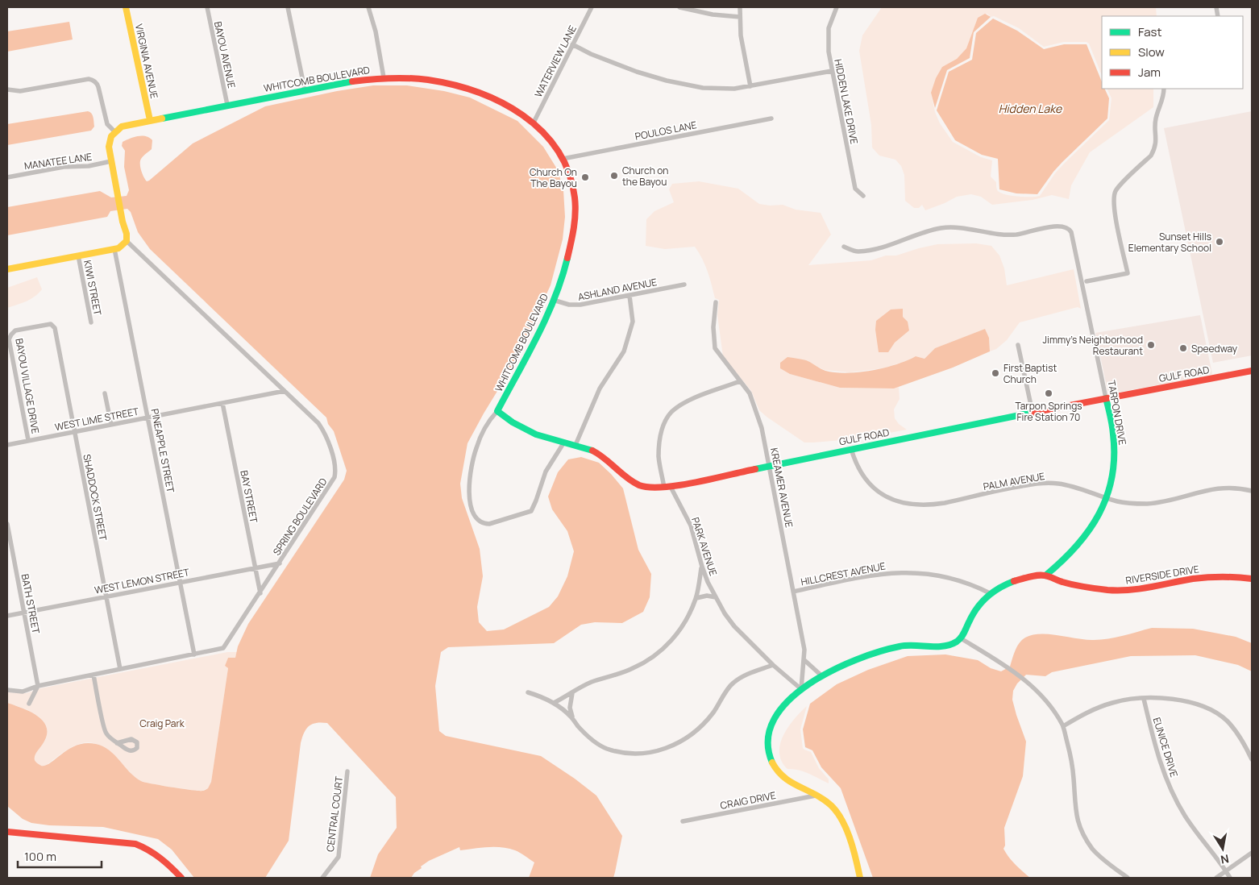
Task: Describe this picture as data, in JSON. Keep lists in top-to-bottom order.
{
  "streets": {
    "street": [
      "BAYOU AVENUE",
      "VIRGINIA AVENUE",
      "WATERVIEW LANE",
      "WHITCOMB BOULEVARD",
      "HIDDEN LAKE DRIVE",
      "POULOS LANE",
      "MANATEE LANE",
      "KIWI STREET",
      "ASHLAND AVENUE",
      "GULF ROAD",
      "BAYOU VILLAGE DRIVE",
      "TARPON DRIVE",
      "WEST LIME STREET",
      "PINEAPPLE STREET",
      "PALM AVENUE",
      "KREAMER AVENUE",
      "BAY STREET",
      "SHADDOCK STREET",
      "SPRING BOULEVARD",
      "PARK AVENUE",
      "HILLCREST AVENUE",
      "RIVERSIDE DRIVE",
      "WEST LEMON STREET",
      "BATH STREET",
      "EUNICE DRIVE",
      "CRAIG DRIVE",
      "CENTRAL COURT"
    ]
  },
  "crossings": [
    ["BAYOU AVENUE", "WHITCOMB BOULEVARD"],
    ["VIRGINIA AVENUE", "WHITCOMB BOULEVARD"],
    ["WATERVIEW LANE", "WHITCOMB BOULEVARD"],
    ["WHITCOMB BOULEVARD", "POULOS LANE"],
    ["WHITCOMB BOULEVARD", "ASHLAND AVENUE"],
    ["WHITCOMB BOULEVARD", "GULF ROAD"],
    ["GULF ROAD", "TARPON DRIVE"],
    ["GULF ROAD", "PALM AVENUE"],
    ["GULF ROAD", "KREAMER AVENUE"],
    ["GULF ROAD", "PARK AVENUE"],
    ["BAYOU VILLAGE DRIVE", "WEST LIME STREET"],
    ["BAYOU VILLAGE DRIVE", "SHADDOCK STREET"],
    ["TARPON DRIVE", "PALM AVENUE"],
    ["TARPON DRIVE", "RIVERSIDE DRIVE"],
    ["WEST LIME STREET", "PINEAPPLE STREET"],
    ["WEST LIME STREET", "BAY STREET"],
    ["WEST LIME STREET", "SHADDOCK STREET"],
    ["WEST LIME STREET", "SPRING BOULEVARD"],
    ["PINEAPPLE STREET", "SPRING BOULEVARD"],
    ["PINEAPPLE STREET", "WEST LEMON STREET"],
    ["KREAMER AVENUE", "PARK AVENUE"],
    ["KREAMER AVENUE", "HILLCREST AVENUE"],
    ["BAY STREET", "SPRING BOULEVARD"],
    ["BAY STREET", "WEST LEMON STREET"],
    ["SHADDOCK STREET", "SPRING BOULEVARD"],
    ["SHADDOCK STREET", "WEST LEMON STREET"],
    ["SPRING BOULEVARD", "WEST LEMON STREET"],
    ["SPRING BOULEVARD", "BATH STREET"],
    ["HILLCREST AVENUE", "RIVERSIDE DRIVE"],
    ["WEST LEMON STREET", "BATH STREET"]
  ],
  "water": ["Hidden Lake"],
  "parks": ["Craig Park"],
  "places": [
    "Church on the Bayou",
    "Church On The Bayou",
    "Sunset Hills Elementary School",
    "Jimmy's Neighborhood Restaurant",
    "Speedway",
    "First Baptist Church",
    "Tarpon Springs Fire Station 70"
  ],
  "legend": ["Fast", "Slow", "Jam"],
  "scale_bar": "100 m",
  "north": "bottom"
}
